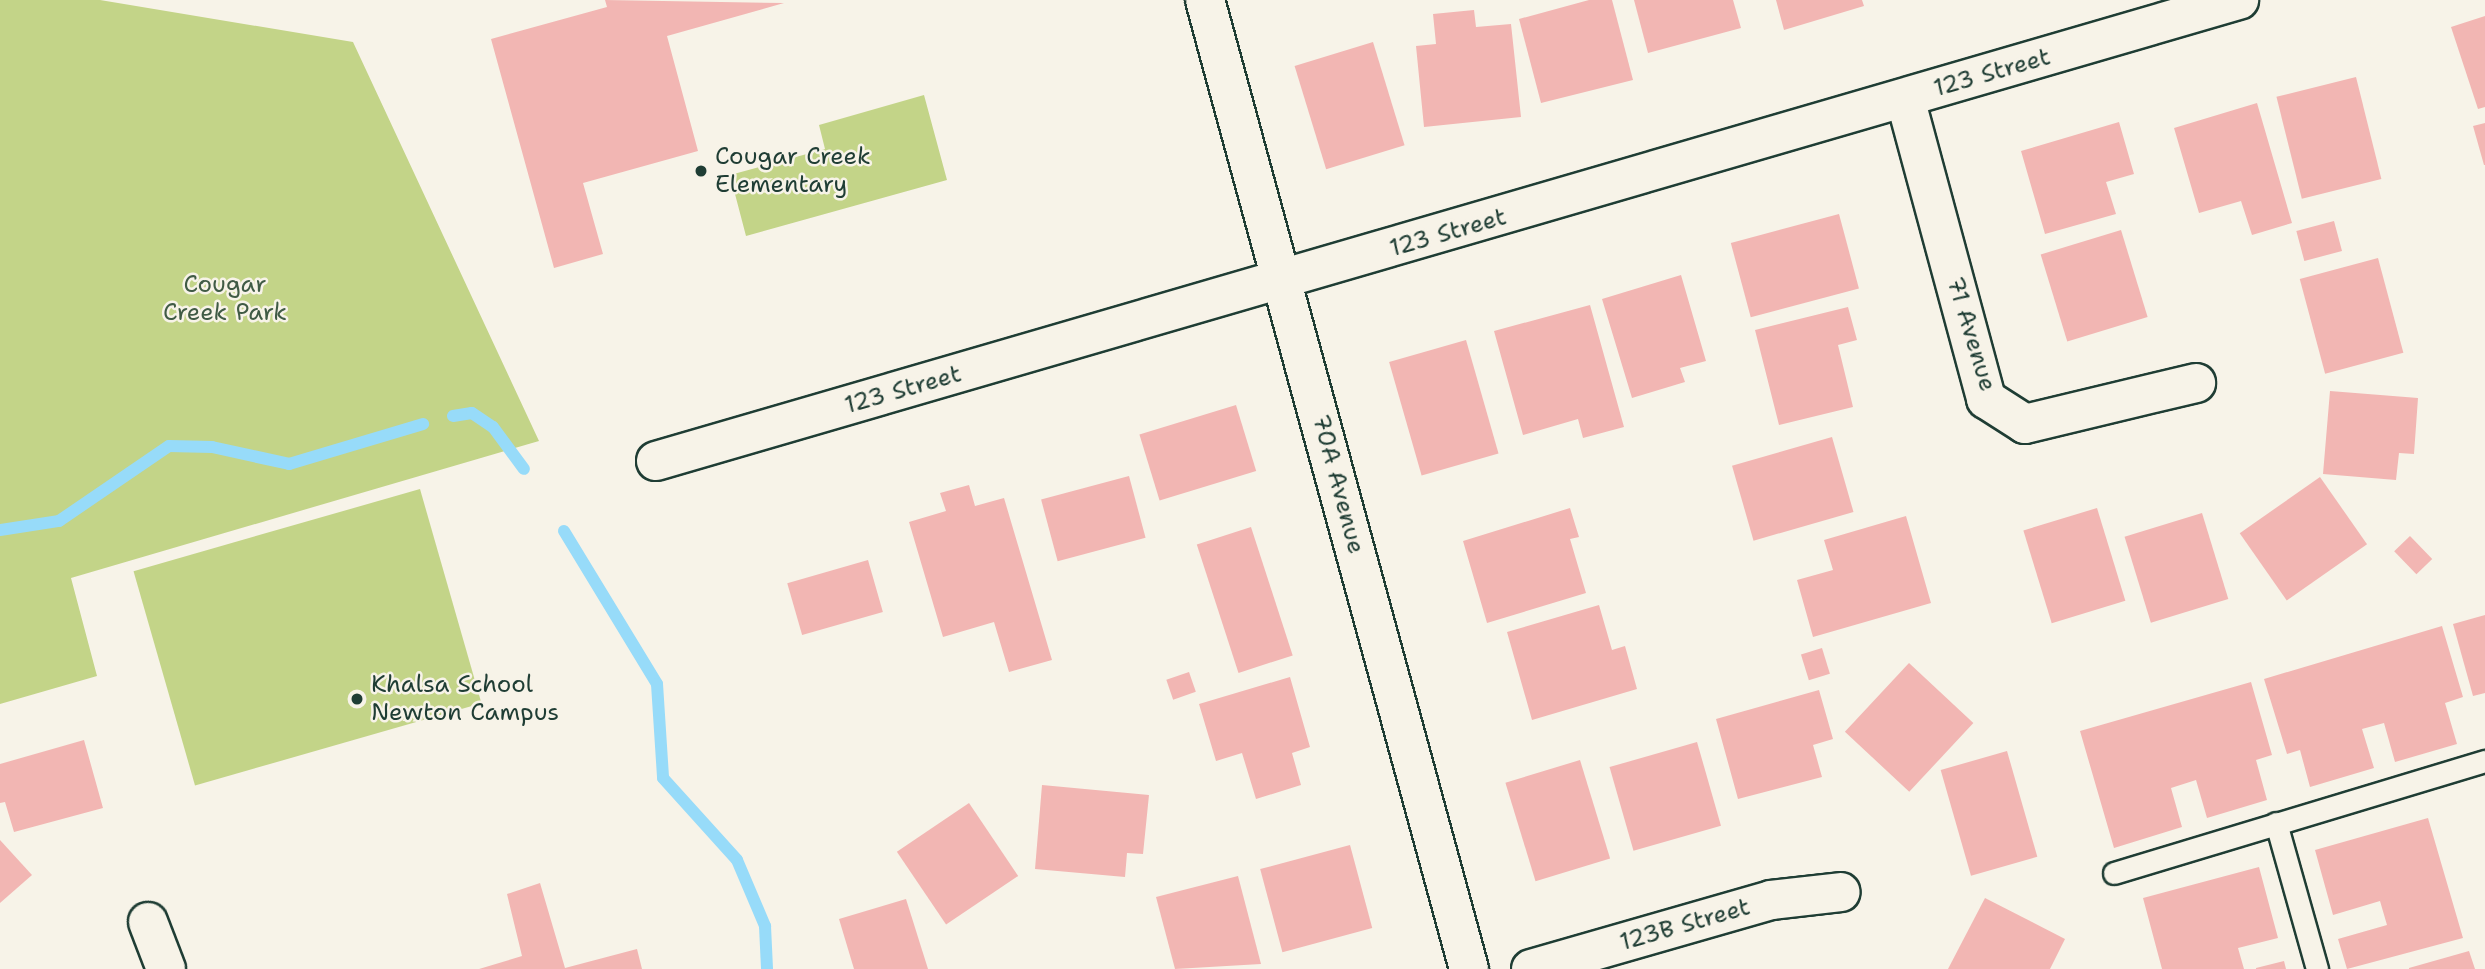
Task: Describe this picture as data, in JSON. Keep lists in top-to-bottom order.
{
  "streets": {
    "street": [
      "123 Street",
      "71 Avenue",
      "70A Avenue",
      "123B Street"
    ]
  },
  "crossings": [
    ["123 Street", "71 Avenue"],
    ["123 Street", "70A Avenue"]
  ],
  "parks": ["Cougar Creek Park"],
  "places": ["Cougar Creek Elementary", "Khalsa School Newton Campus"]
}
